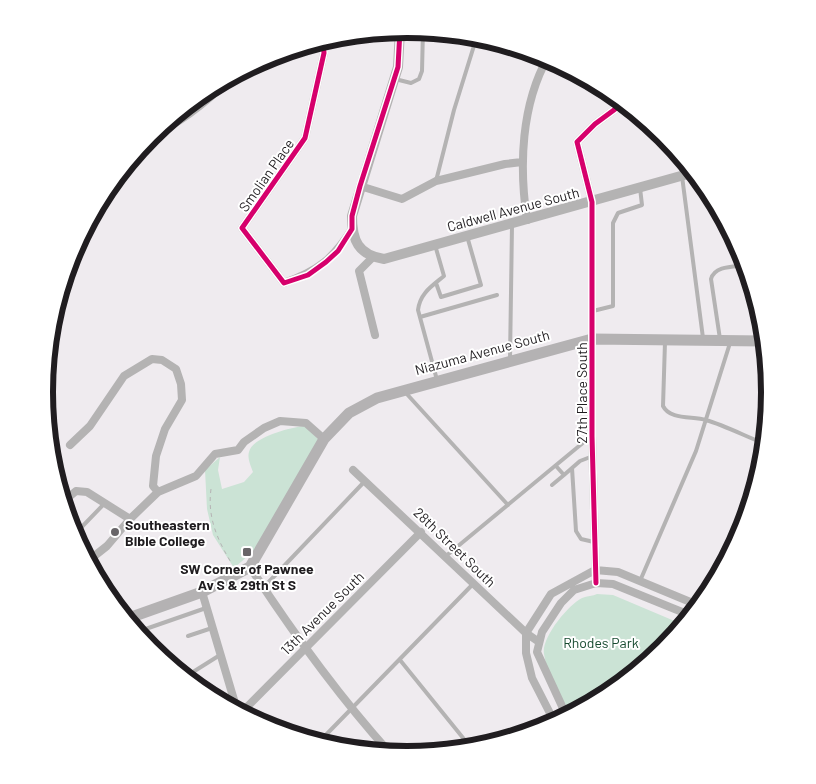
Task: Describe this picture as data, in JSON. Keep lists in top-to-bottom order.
{
  "streets": {
    "main road": ["Niazuma Avenue South"],
    "street": [
      "Smolian Place",
      "Caldwell Avenue South",
      "27th Place South",
      "28th Street South",
      "13th Avenue South"
    ]
  },
  "crossings": [
    ["Caldwell Avenue South", "27th Place South"],
    ["Niazuma Avenue South", "27th Place South"],
    ["28th Street South", "13th Avenue South"]
  ],
  "parks": ["Rhodes Park"],
  "places": {
    "other": ["Southeastern Bible College"],
    "transit": ["SW Corner of Pawnee Av S & 29th St S"]
  }
}
